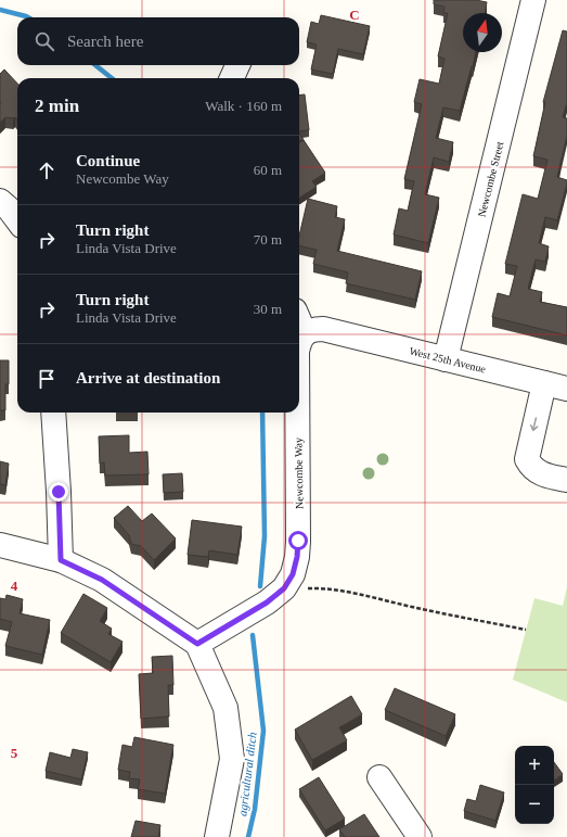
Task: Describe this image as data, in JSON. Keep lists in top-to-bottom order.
{
  "streets": {
    "street": ["Newcombe Street", "West 25th Avenue", "Newcombe Way"]
  },
  "crossings": [
    ["Newcombe Street", "West 25th Avenue"],
    ["West 25th Avenue", "Newcombe Way"]
  ],
  "water": ["agricultural ditch"],
  "north": "top",
  "page": {
    "search": "Search here",
    "heading": ["2 min", "Walk · 160 m"],
    "list": [
      ["Continue", "Newcombe Way", "60 m"],
      ["Turn right", "Linda Vista Drive", "70 m"],
      ["Turn right", "Linda Vista Drive", "30 m"],
      "Arrive at destination"
    ],
    "map_buttons": ["+", "−"]
  },
  "grid": {
    "columns": ["C"],
    "rows": ["4", "5"]
  }
}
